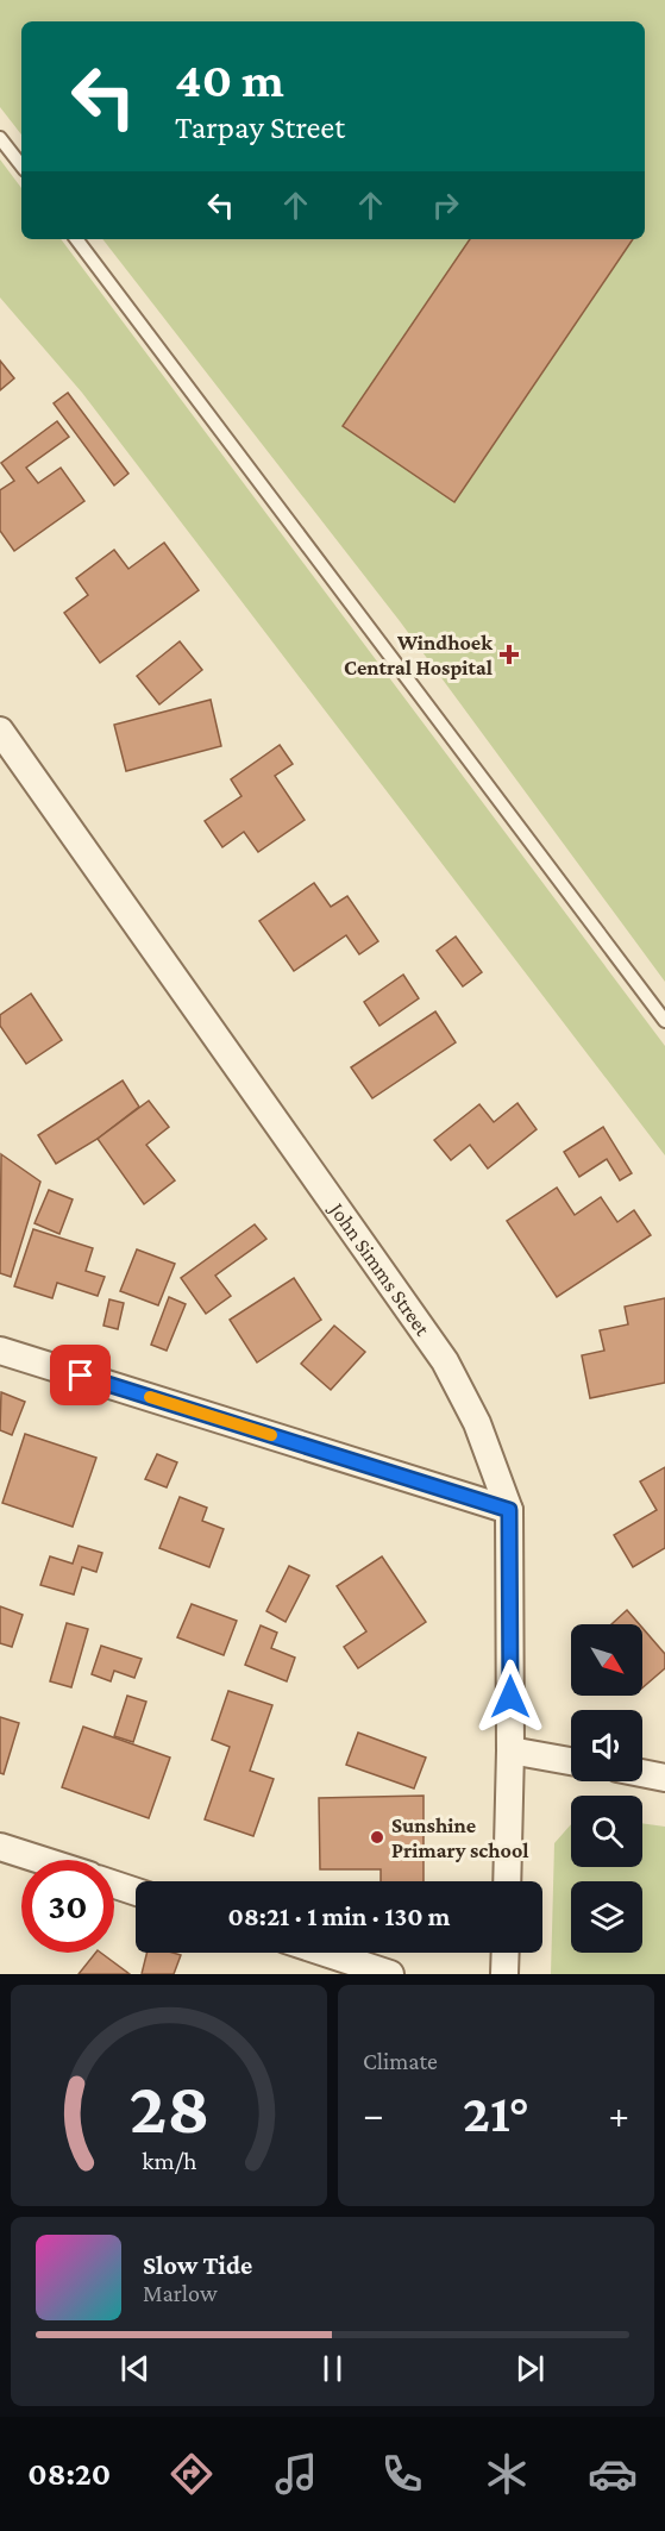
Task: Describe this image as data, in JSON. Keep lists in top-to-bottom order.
{
  "streets": {
    "street": ["John Simms Street"]
  },
  "places": {
    "health": ["Windhoek Central Hospital"],
    "other": ["Sunshine Primary school"]
  },
  "north": "bottom right",
  "page": {
    "turn": ["40 m", "Tarpay Street"],
    "limit": "30",
    "trip": "08:21 · 1 min · 130 m",
    "tile": "Climate",
    "heat": ["−", "21°", "+"],
    "song": ["Slow Tide", "Marlow"],
    "tabs": "08:20",
    "gauge": ["28", "km/h"]
  }
}
